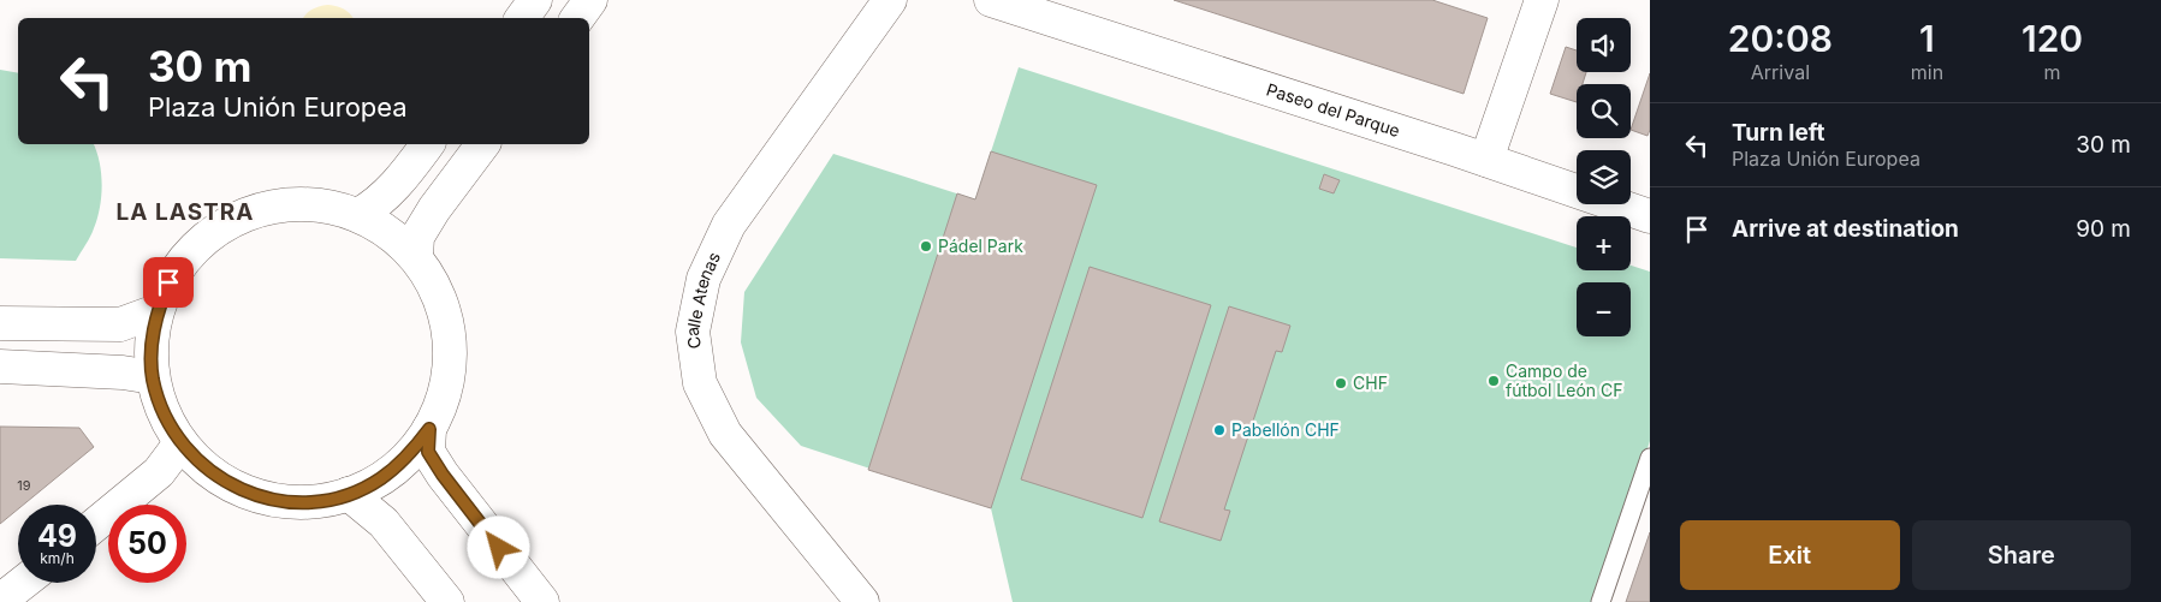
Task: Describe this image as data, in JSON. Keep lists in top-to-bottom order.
{
  "streets": {
    "main road": ["Paseo del Parque", "Calle Atenas"]
  },
  "districts": ["LA LASTRA"],
  "places": [
    "Pádel Park",
    "Campo de fútbol León CF",
    "CHF",
    "Pabellón CHF"
  ],
  "house_numbers": ["19"],
  "page": {
    "eta": [
      "20:08",
      "Arrival",
      "1",
      "min",
      "120",
      "m"
    ],
    "map_buttons": ["+", "−"],
    "turn": ["30 m", "Plaza Unión Europea"],
    "list": [
      {
        "name": "Turn left",
        "note": "Plaza Unión Europea",
        "value": "30 m"
      },
      {
        "name": "Arrive at destination",
        "value": "90 m"
      }
    ],
    "speed": "49 km/h",
    "limit": "50",
    "buttons": ["Exit", "Share"]
  }
}
